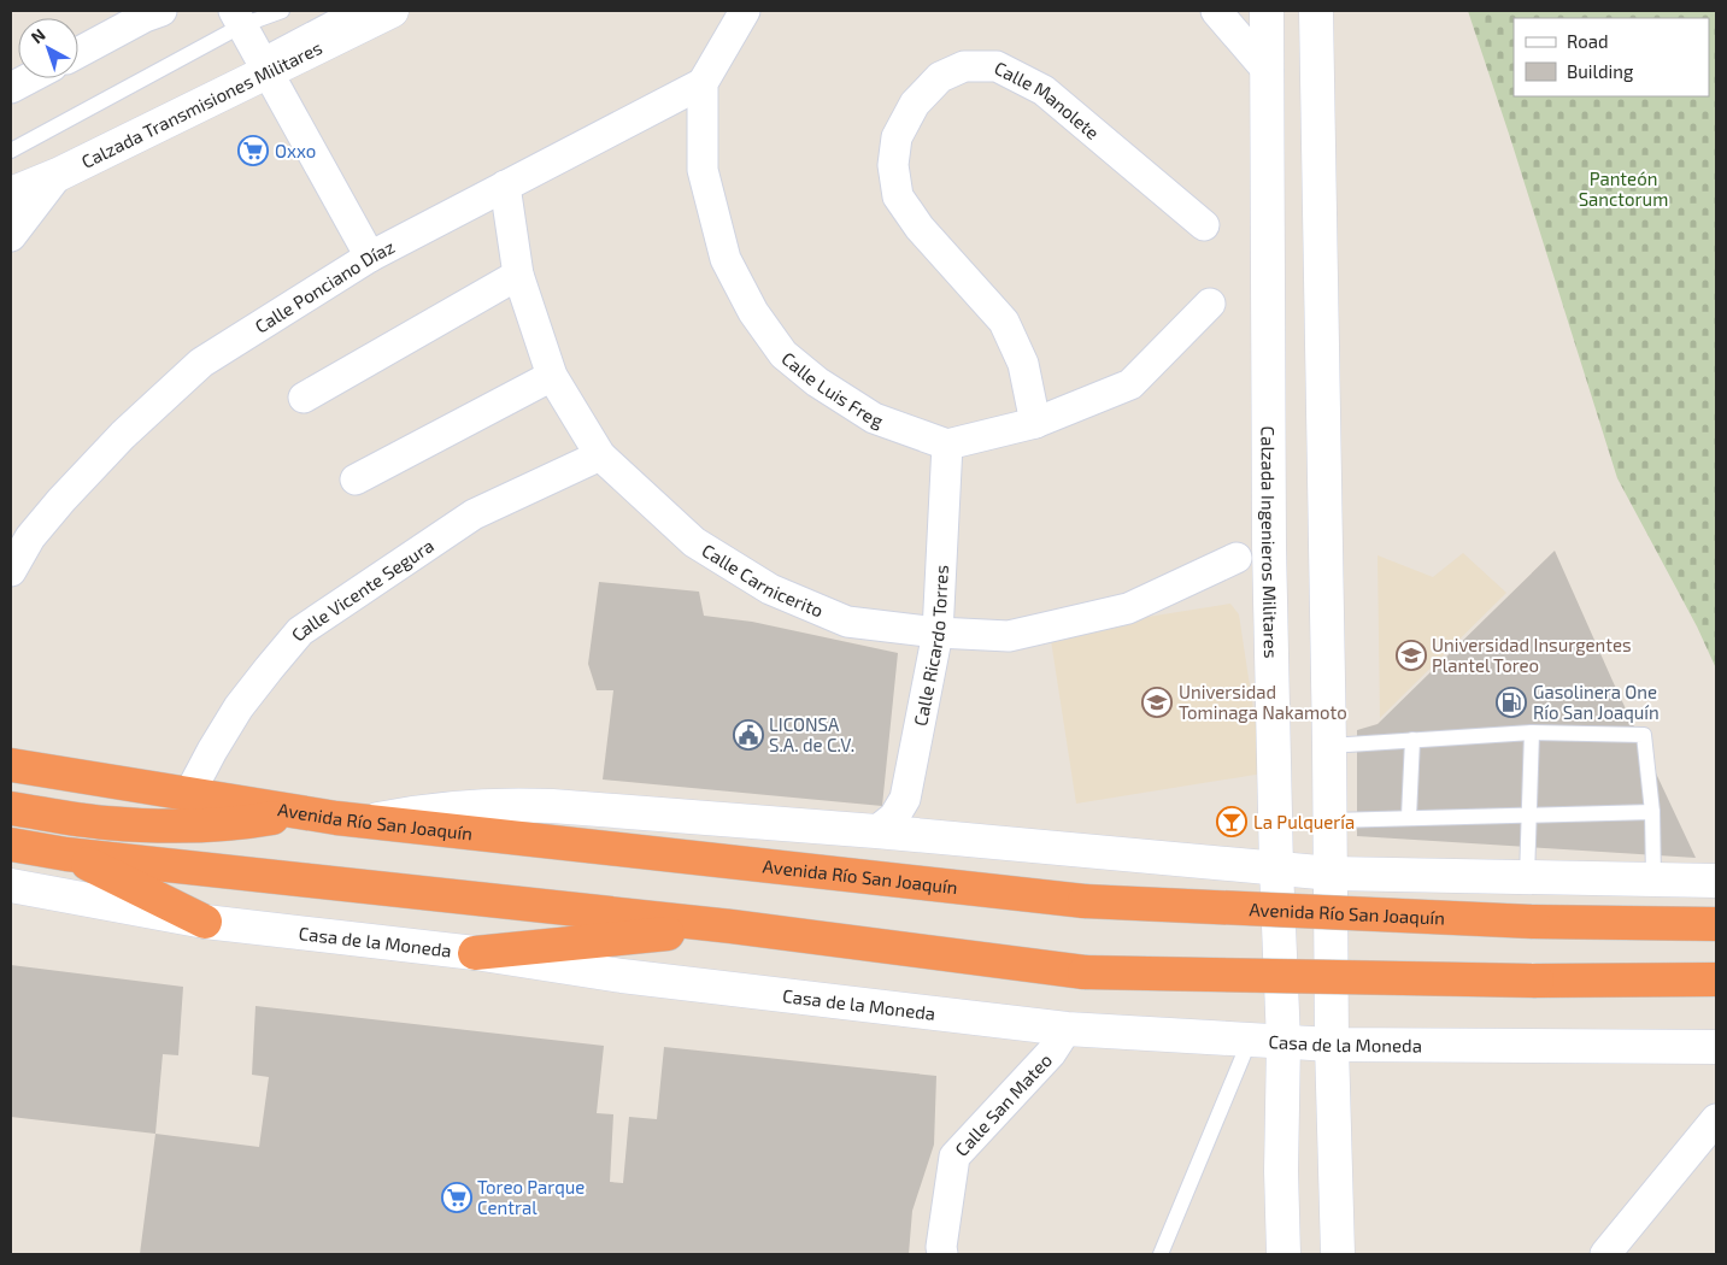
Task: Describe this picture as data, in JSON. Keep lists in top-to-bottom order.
{
  "streets": {
    "highway": ["Avenida Río San Joaquín"],
    "main road": ["Calzada Transmisiones Militares", "Calzada Ingenieros Militares", "Casa de la Moneda"],
    "street": [
      "Calle Manolete",
      "Calle Ponciano Díaz",
      "Calle Luis Freg",
      "Calle Carnicerito",
      "Calle Vicente Segura",
      "Calle Ricardo Torres",
      "Calle San Mateo"
    ]
  },
  "crossings": [
    ["Calle Ponciano Díaz", "Calle Luis Freg"],
    ["Calle Ponciano Díaz", "Calle Carnicerito"],
    ["Calle Luis Freg", "Calle Ricardo Torres"],
    ["Calzada Ingenieros Militares", "Casa de la Moneda"],
    ["Calle Carnicerito", "Calle Vicente Segura"],
    ["Calle Carnicerito", "Calle Ricardo Torres"],
    ["Calle Vicente Segura", "Avenida Río San Joaquín"],
    ["Casa de la Moneda", "Calle San Mateo"]
  ],
  "parks": ["Panteón Sanctorum"],
  "places": {
    "supermarket": ["Oxxo", "Toreo Parque Central"],
    "school or university": ["Universidad Insurgentes Plantel Toreo", "Universidad Tominaga Nakamoto"],
    "fuel station": ["Gasolinera One Río San Joaquín"],
    "public building": ["LICONSA S.A. de C.V."],
    "bar": ["La Pulquería"]
  },
  "legend": ["Road", "Building"],
  "north": "top left"
}
